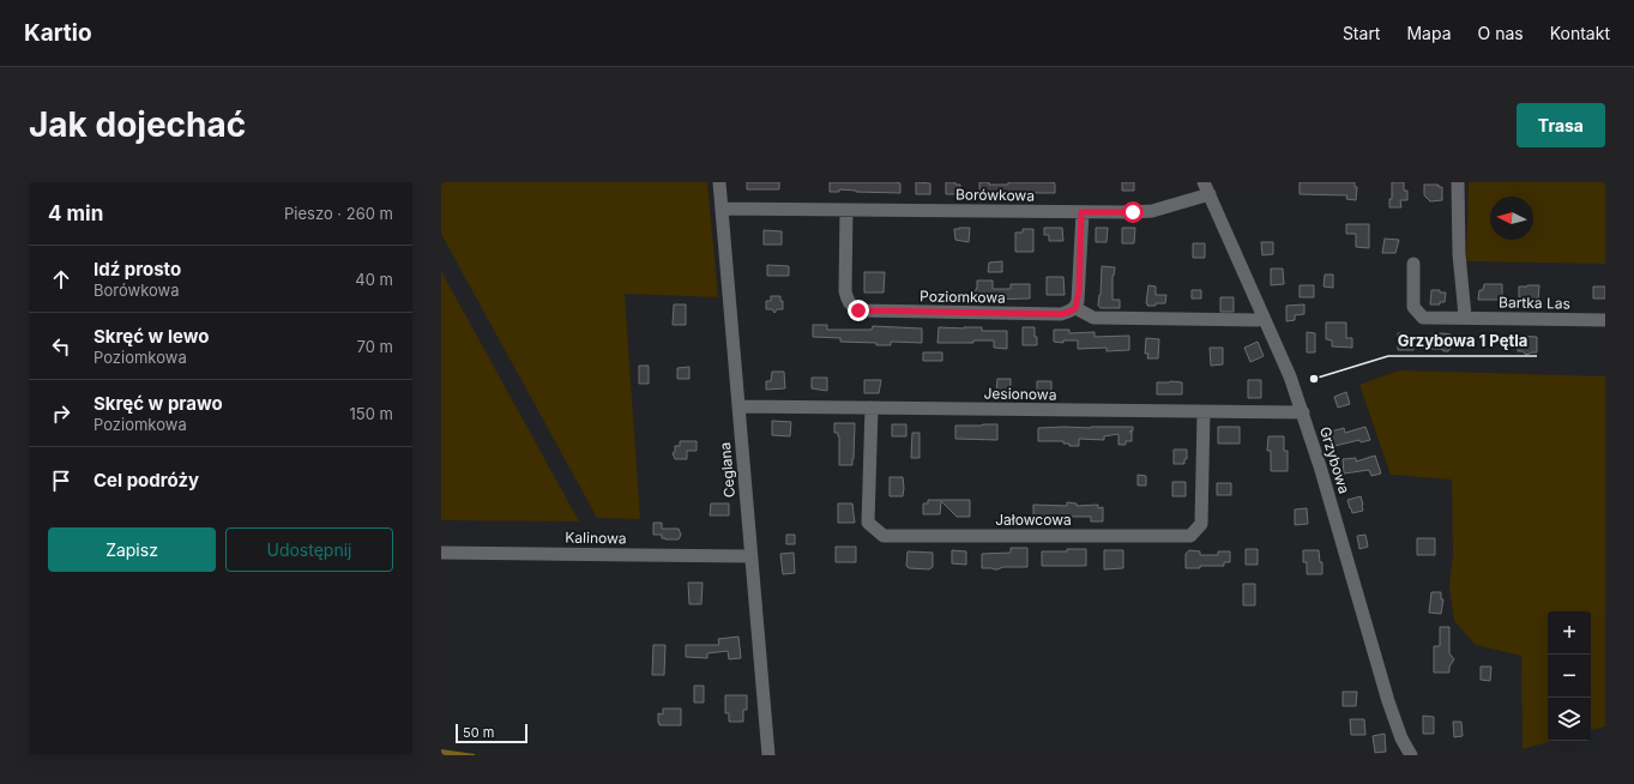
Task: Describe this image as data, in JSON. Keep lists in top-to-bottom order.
{
  "streets": {
    "street": [
      "Borówkowa",
      "Poziomkowa",
      "Bartka Las",
      "Jesionowa",
      "Grzybowa",
      "Ceglana",
      "Jałowcowa",
      "Kalinowa"
    ]
  },
  "crossings": [
    ["Borówkowa", "Poziomkowa"],
    ["Borówkowa", "Grzybowa"],
    ["Borówkowa", "Ceglana"],
    ["Jesionowa", "Grzybowa"],
    ["Jesionowa", "Ceglana"],
    ["Jesionowa", "Jałowcowa"],
    ["Ceglana", "Kalinowa"]
  ],
  "places": ["Grzybowa 1 Pętla"],
  "scale_bar": "50 m",
  "north": "left",
  "page": {
    "header": "Kartio",
    "nav": [
      "Start",
      "Mapa",
      "O nas",
      "Kontakt"
    ],
    "buttons": [
      "Trasa",
      ["Zapisz", "Udostępnij"]
    ],
    "title": "Jak dojechać",
    "heading": ["4 min", "Pieszo · 260 m"],
    "list": [
      ["Idź prosto", "Borówkowa", "40 m"],
      ["Skręć w lewo", "Poziomkowa", "70 m"],
      ["Skręć w prawo", "Poziomkowa", "150 m"],
      "Cel podróży"
    ],
    "map_buttons": ["+", "−"],
    "scale": "50 m"
  }
}
